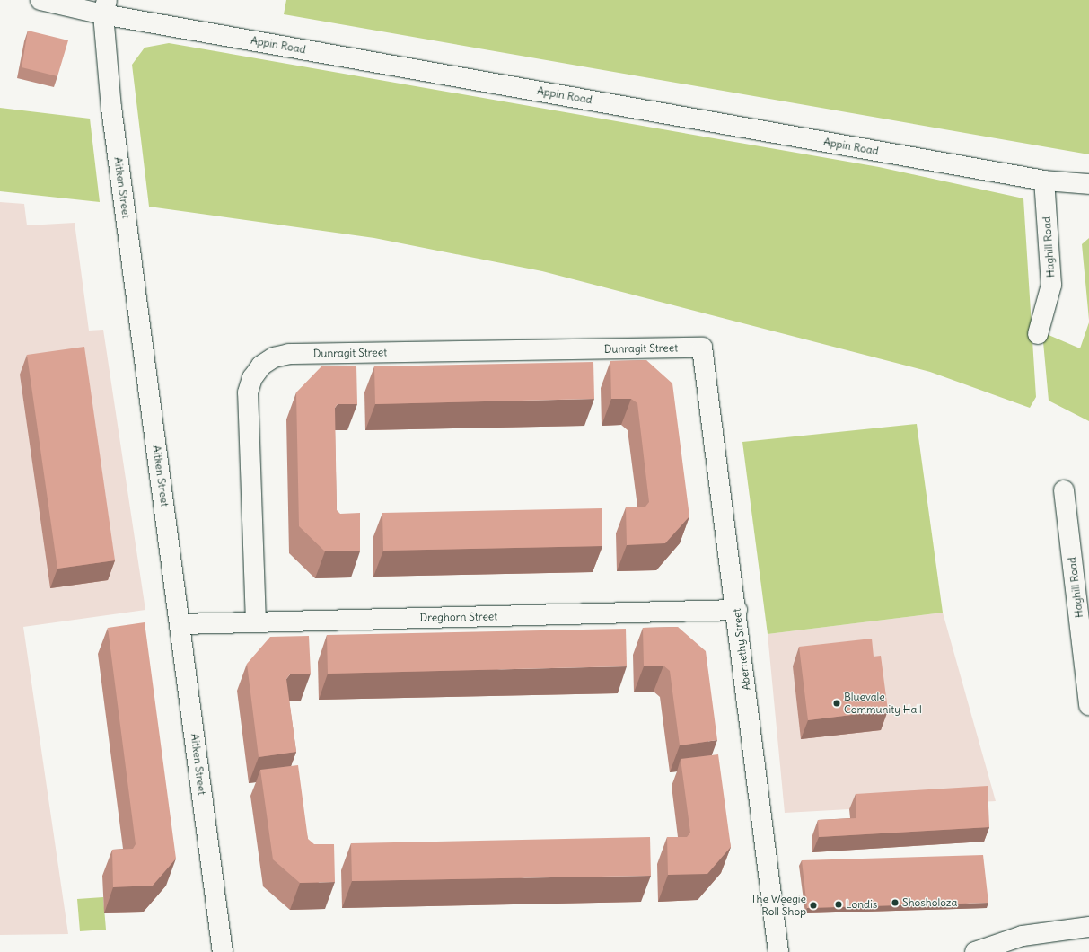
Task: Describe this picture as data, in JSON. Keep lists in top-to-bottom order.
{
  "streets": {
    "street": [
      "Appin Road",
      "Aitken Street",
      "Haghill Road",
      "Dunragit Street",
      "Dreghorn Street",
      "Abernethy Street"
    ]
  },
  "crossings": [
    ["Appin Road", "Aitken Street"],
    ["Appin Road", "Haghill Road"],
    ["Aitken Street", "Dreghorn Street"],
    ["Dunragit Street", "Dreghorn Street"],
    ["Dunragit Street", "Abernethy Street"],
    ["Dreghorn Street", "Abernethy Street"]
  ],
  "places": [
    "Bluevale Community Hall",
    "Shosholoza",
    "Londis",
    "The Weegie Roll Shop"
  ]
}
